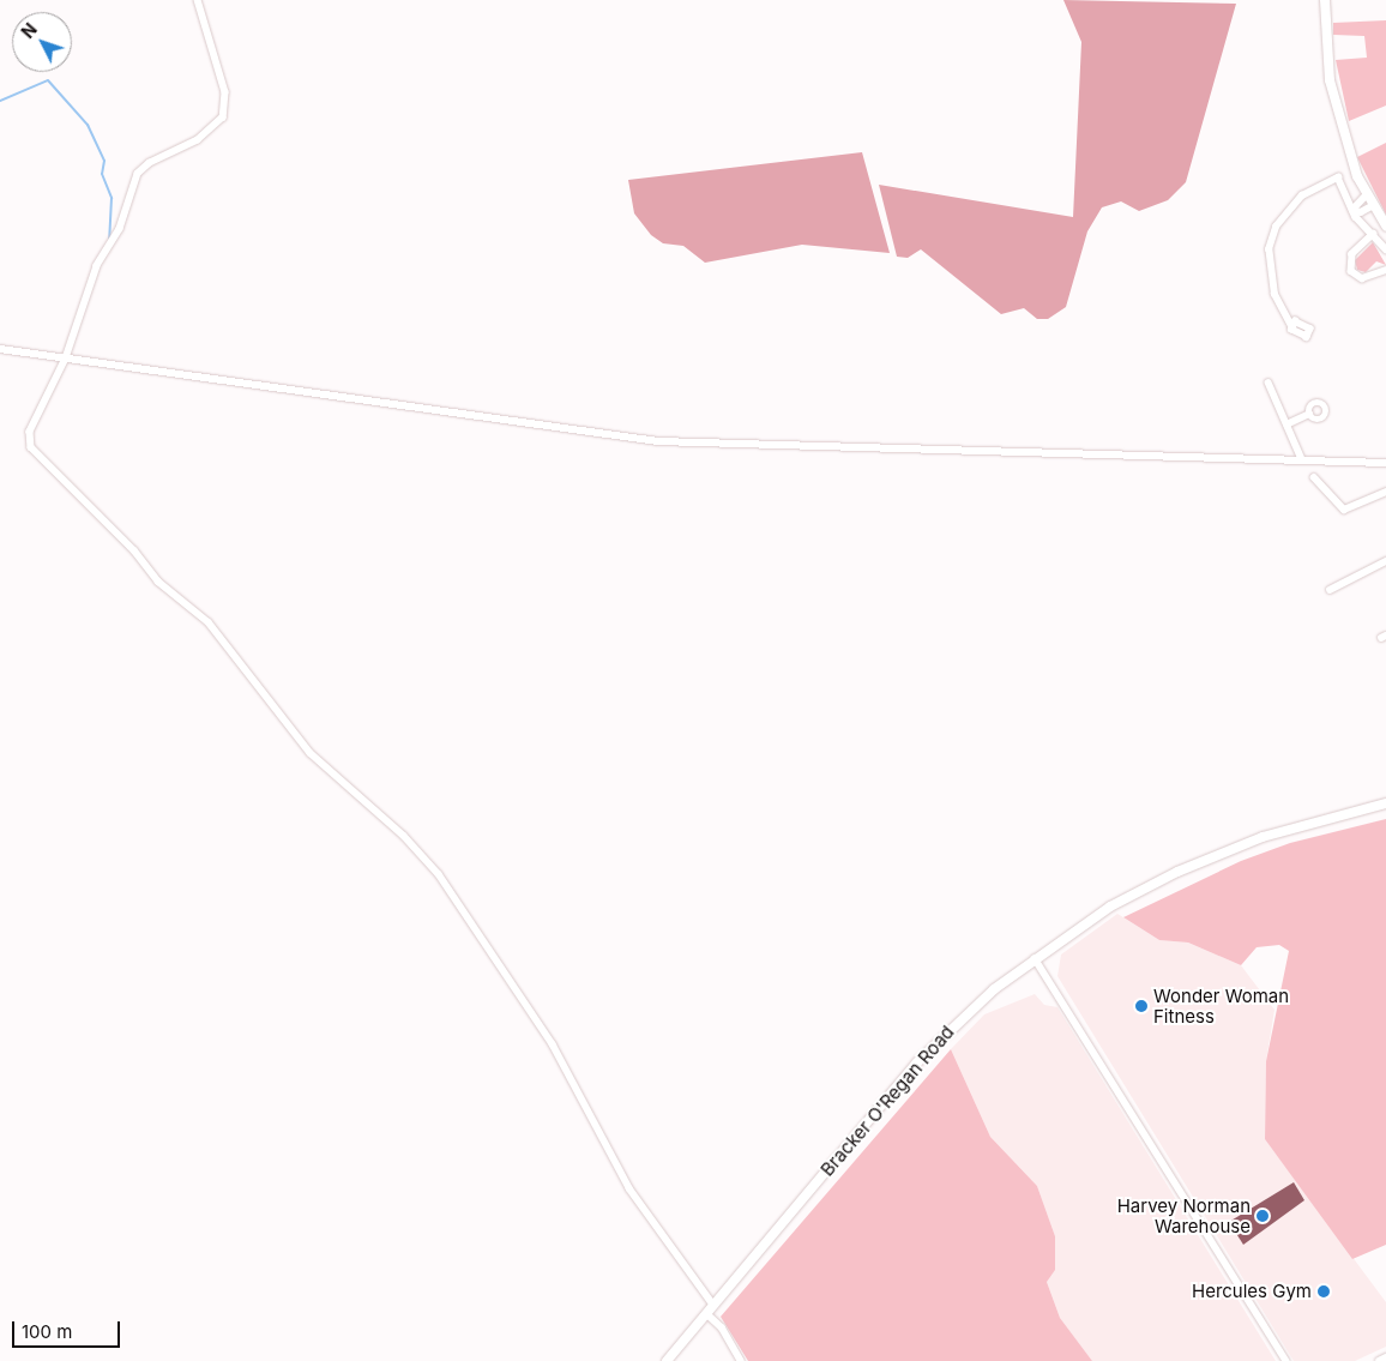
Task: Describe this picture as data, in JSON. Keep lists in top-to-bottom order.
{
  "streets": {
    "main road": ["Bracker O'Regan Road"]
  },
  "places": ["Wonder Woman Fitness", "Harvey Norman Warehouse", "Hercules Gym"],
  "scale_bar": "100 m",
  "north": "top left"
}
